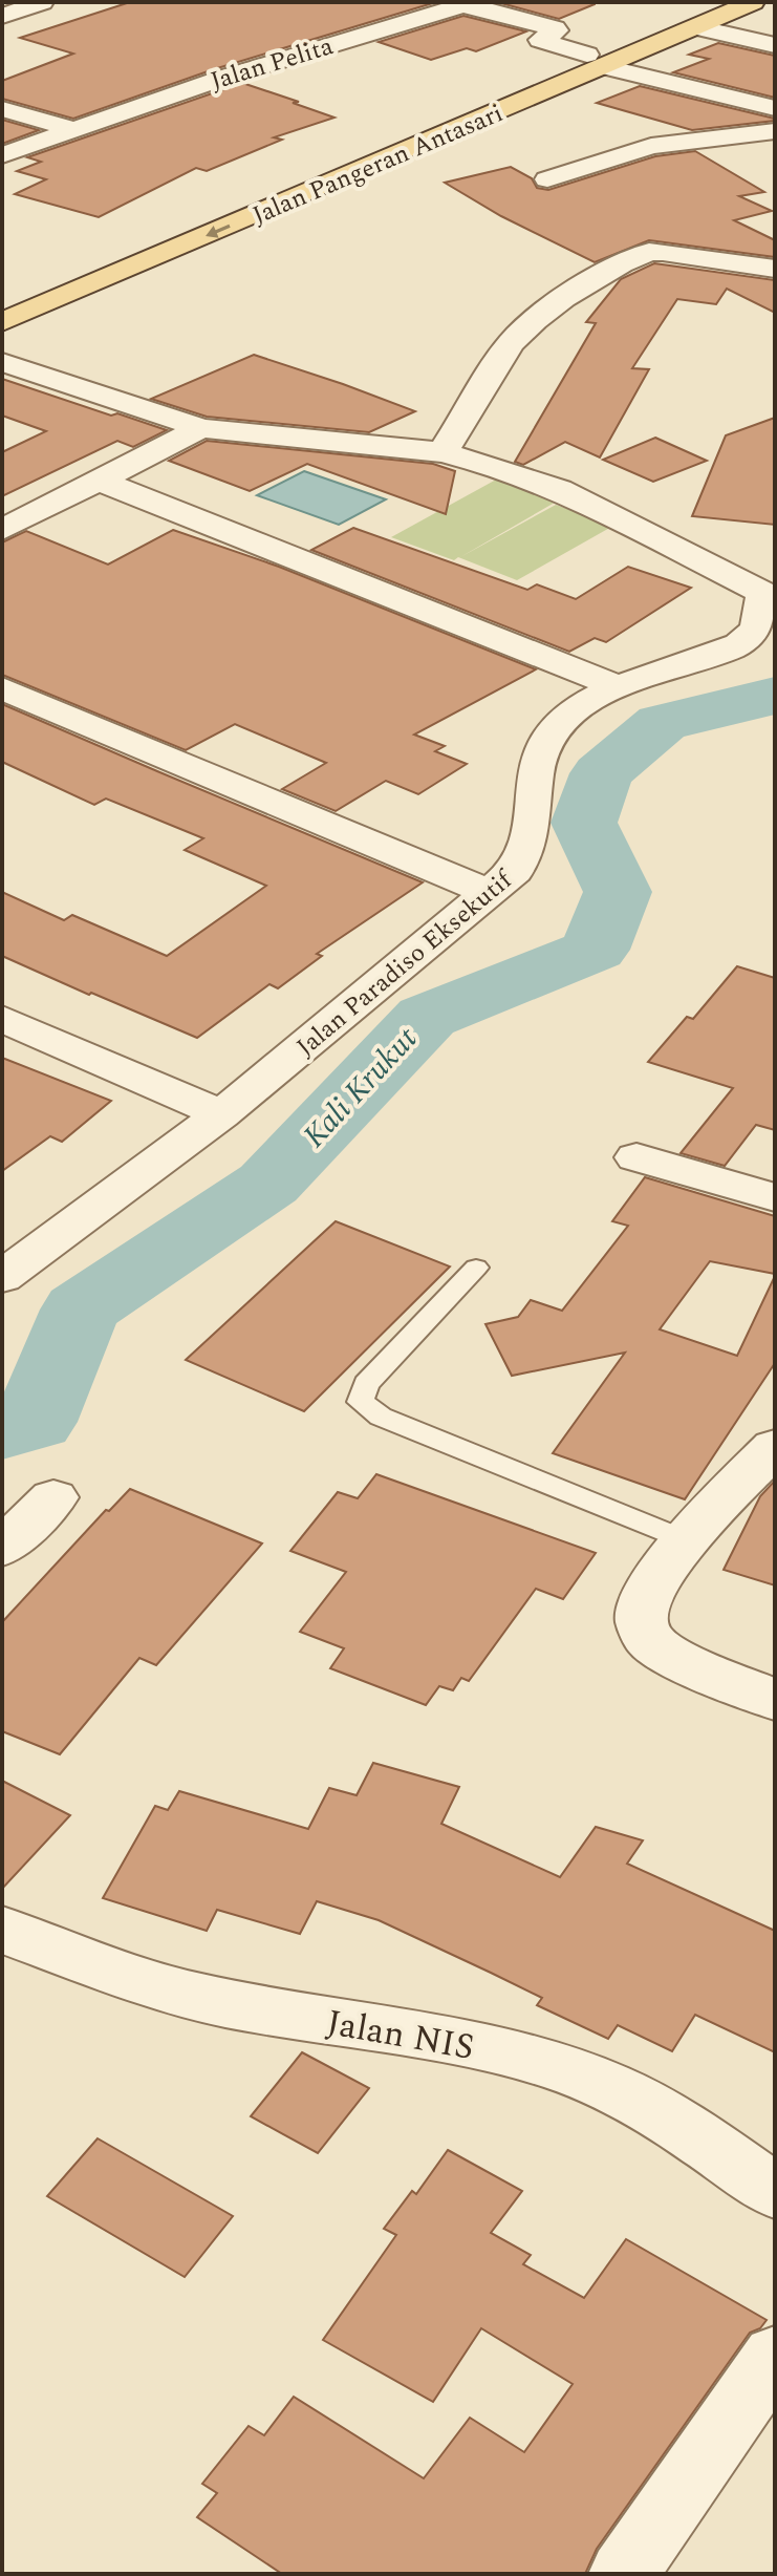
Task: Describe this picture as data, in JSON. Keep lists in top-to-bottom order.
{
  "streets": {
    "main road": ["Jalan Pangeran Antasari"],
    "street": ["Jalan Pelita", "Jalan Paradiso Eksekutif", "Jalan NIS"]
  },
  "water": ["Kali Krukut"]
}
